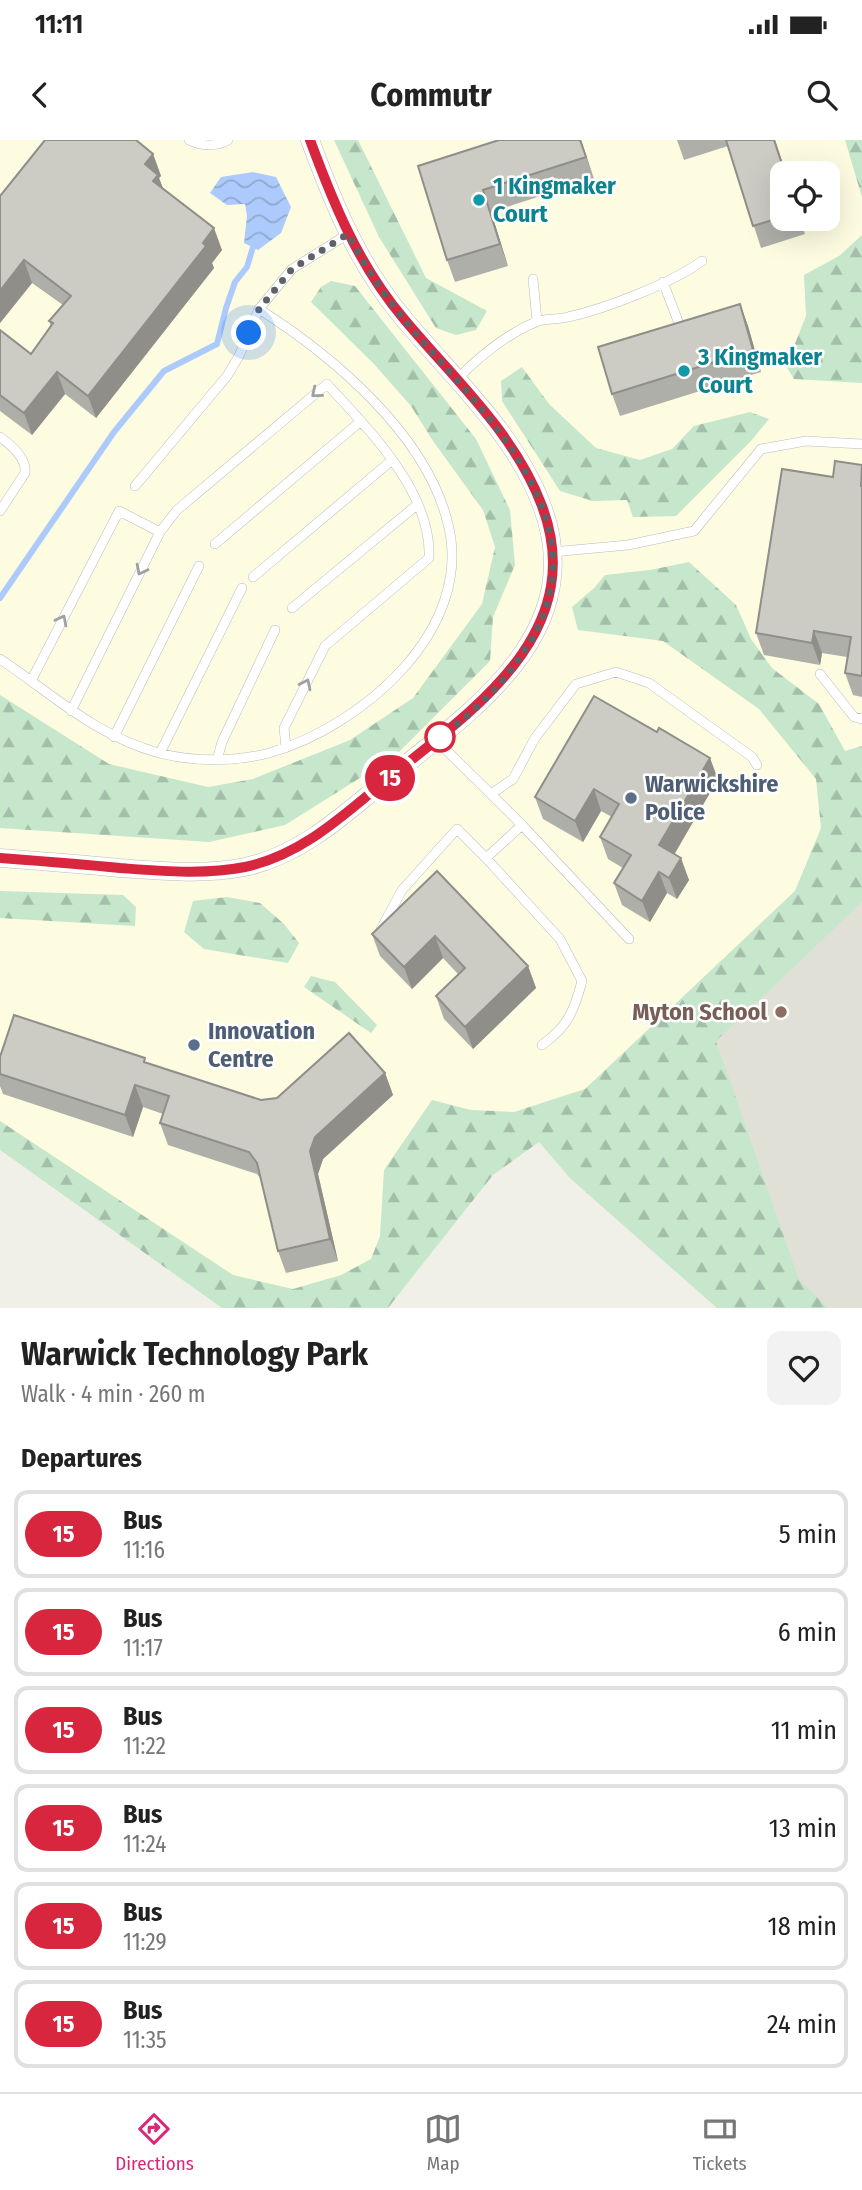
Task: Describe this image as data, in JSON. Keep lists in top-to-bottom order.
{
  "places": [
    "1 Kingmaker Court",
    "3 Kingmaker Court",
    "Warwickshire Police",
    "Myton School",
    "Innovation Centre"
  ],
  "lines": ["bus line 15"],
  "page": {
    "status": "11:11",
    "header": "Commutr",
    "on_map": "15",
    "heading": [
      ["Warwick Technology Park", "Walk · 4 min · 260 m"],
      "Departures"
    ],
    "list": [
      {
        "mark": "15",
        "name": "Bus",
        "note": "11:16",
        "value": "5 min"
      },
      {
        "mark": "15",
        "name": "Bus",
        "note": "11:17",
        "value": "6 min"
      },
      {
        "mark": "15",
        "name": "Bus",
        "note": "11:22",
        "value": "11 min"
      },
      {
        "mark": "15",
        "name": "Bus",
        "note": "11:24",
        "value": "13 min"
      },
      {
        "mark": "15",
        "name": "Bus",
        "note": "11:29",
        "value": "18 min"
      },
      {
        "mark": "15",
        "name": "Bus",
        "note": "11:35",
        "value": "24 min"
      }
    ],
    "tabs": ["Directions", "Map", "Tickets"]
  }
}
